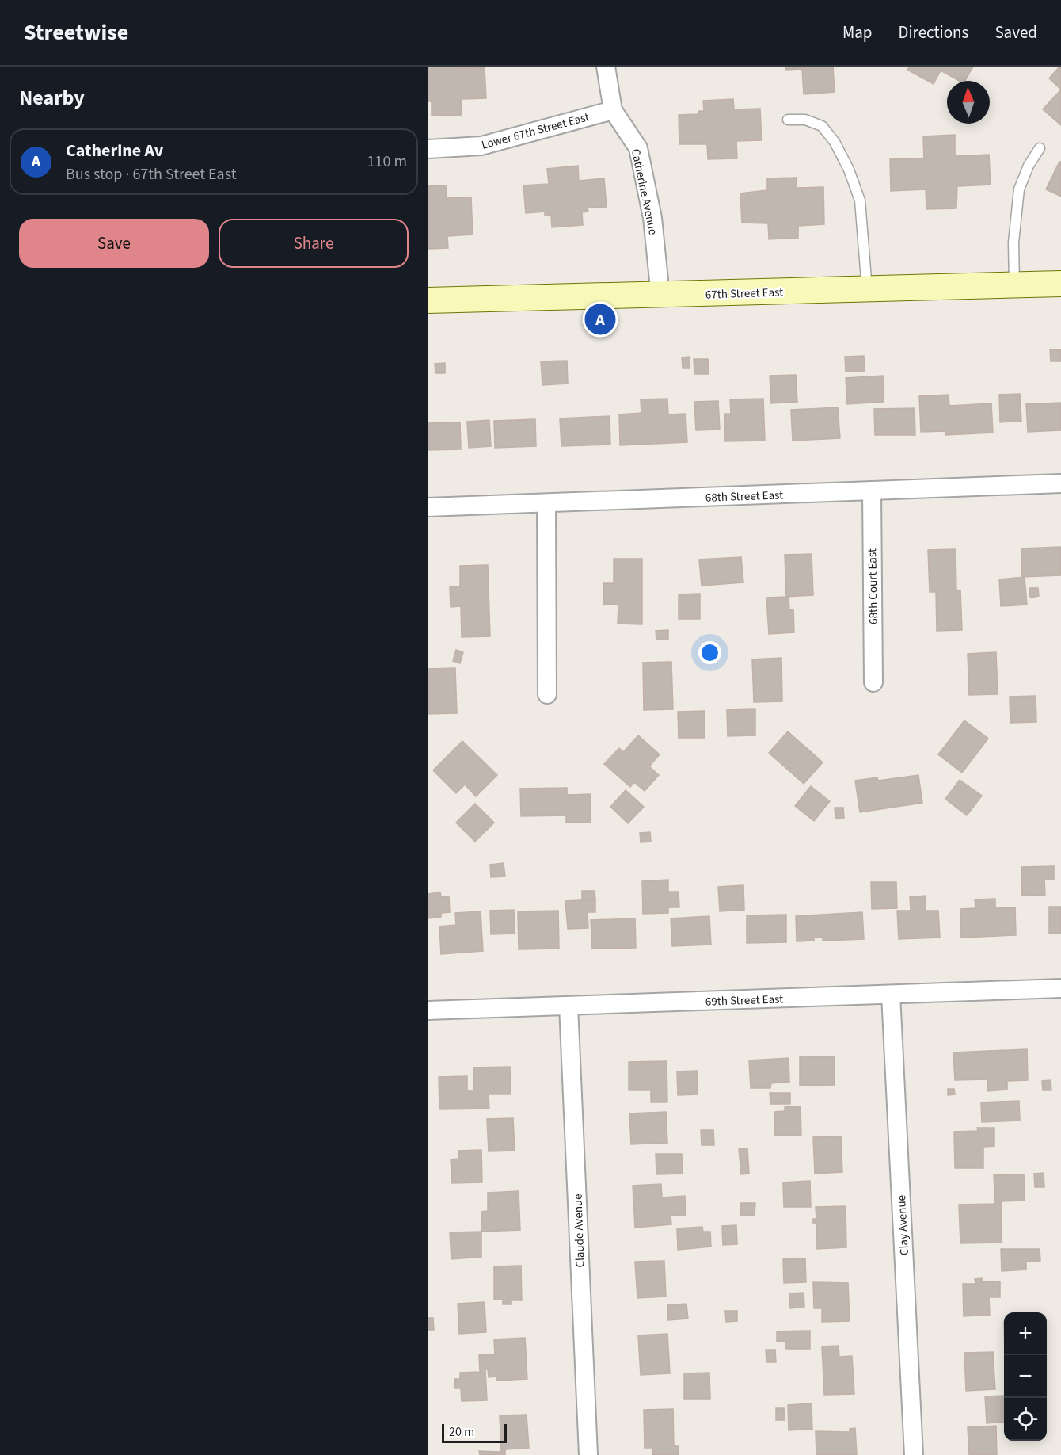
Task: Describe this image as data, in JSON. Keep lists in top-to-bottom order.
{
  "streets": {
    "street": [
      "Lower 67th Street East",
      "Catherine Avenue",
      "67th Street East",
      "68th Street East",
      "68th Court East",
      "69th Street East",
      "Clay Avenue",
      "Claude Avenue"
    ]
  },
  "crossings": [
    ["Lower 67th Street East", "Catherine Avenue"],
    ["Catherine Avenue", "67th Street East"],
    ["68th Street East", "68th Court East"],
    ["69th Street East", "Clay Avenue"],
    ["69th Street East", "Claude Avenue"]
  ],
  "scale_bar": "20 m",
  "north": "top",
  "page": {
    "header": "Streetwise",
    "nav": ["Map", "Directions", "Saved"],
    "heading": "Nearby",
    "list": [
      {
        "mark": "A",
        "name": "Catherine Av",
        "note": "Bus stop · 67th Street East",
        "value": "110 m"
      }
    ],
    "buttons": ["Save", "Share"],
    "pins": "A",
    "map_buttons": ["+", "−"],
    "scale": "20 m"
  }
}
